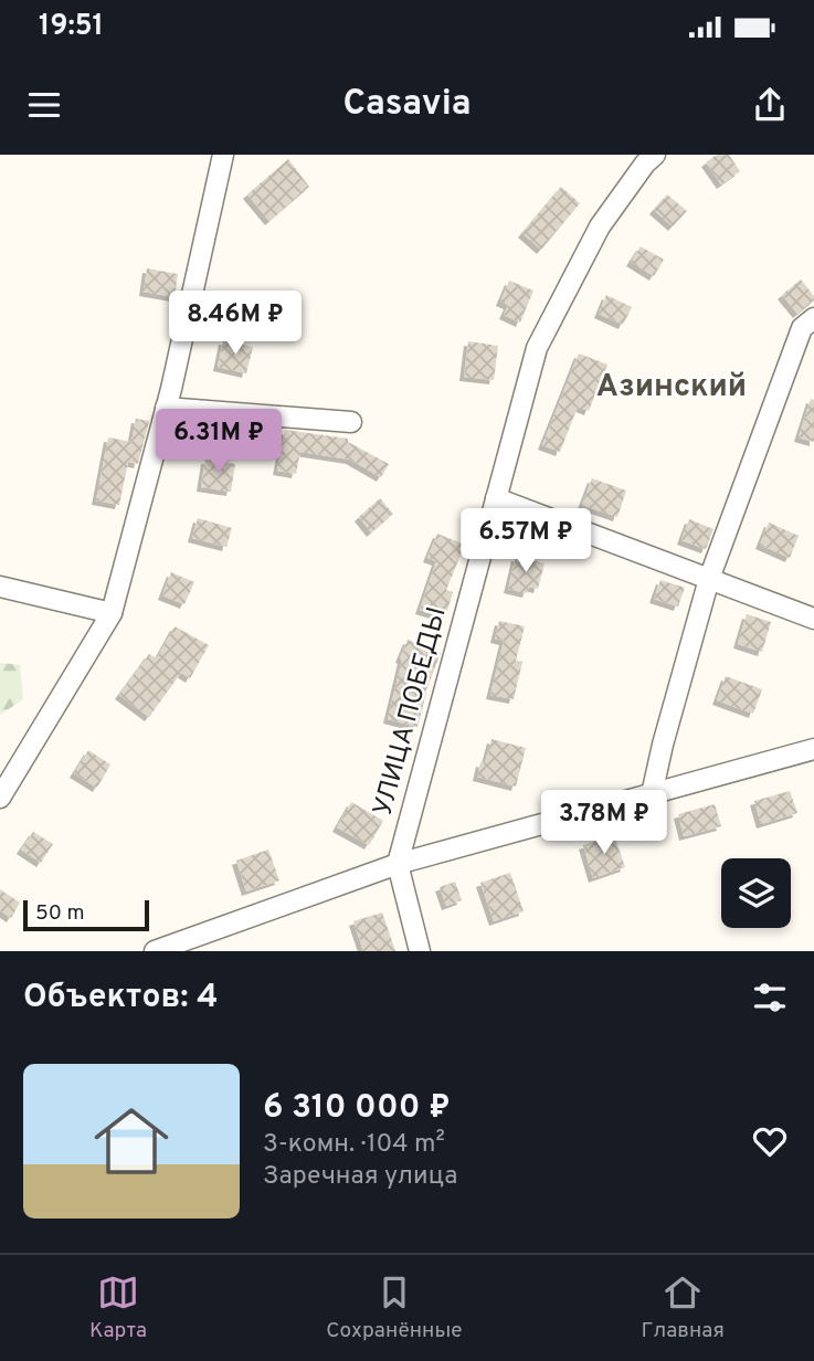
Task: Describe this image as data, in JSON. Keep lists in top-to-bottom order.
{
  "streets": {
    "street": ["УЛИЦА ПОБЕДЫ"]
  },
  "districts": ["Азинский"],
  "scale_bar": "50 m",
  "page": {
    "status": "19:51",
    "header": "Casavia",
    "price": [
      "8.46M ₽",
      "6.31M ₽",
      "6.57M ₽",
      "3.78M ₽"
    ],
    "scale": "50 m",
    "heading": "Объектов: 4",
    "list": [
      {
        "name": "6 310 000 ₽",
        "note": "3-комн. · 104 m² · Заречная улица"
      }
    ],
    "tabs": ["Карта", "Сохранённые", "Главная"]
  }
}
